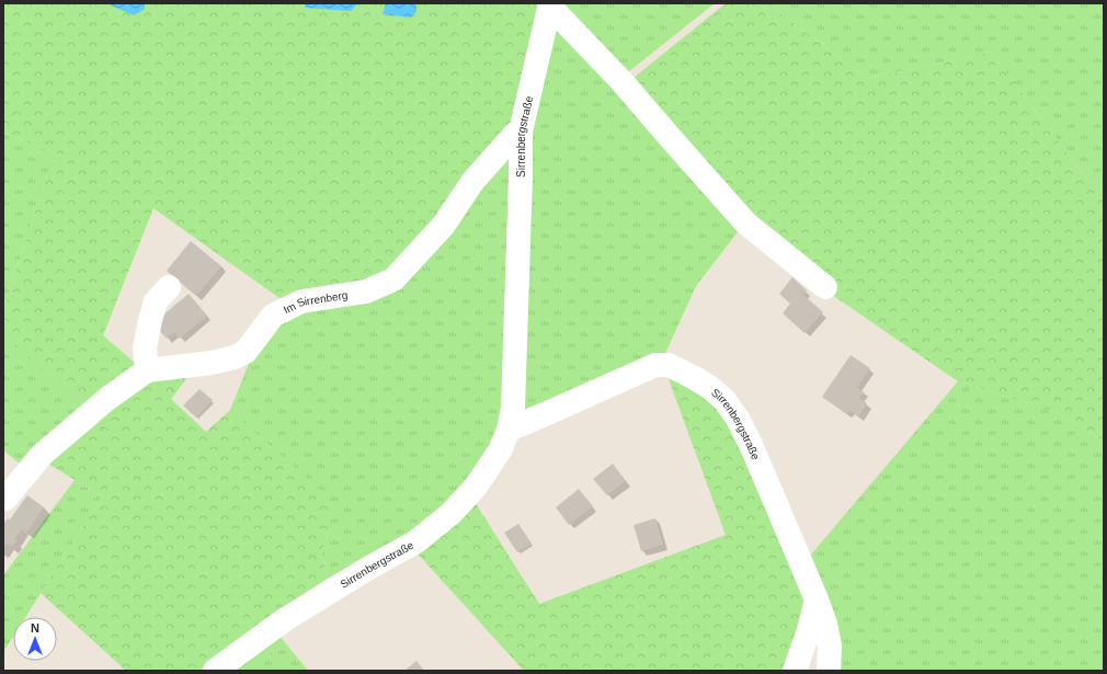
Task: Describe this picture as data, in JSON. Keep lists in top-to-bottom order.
{
  "streets": {
    "street": ["Sirrenbergstraße", "Im Sirrenberg"]
  },
  "crossings": [
    ["Sirrenbergstraße", "Im Sirrenberg"]
  ],
  "north": "top"
}
